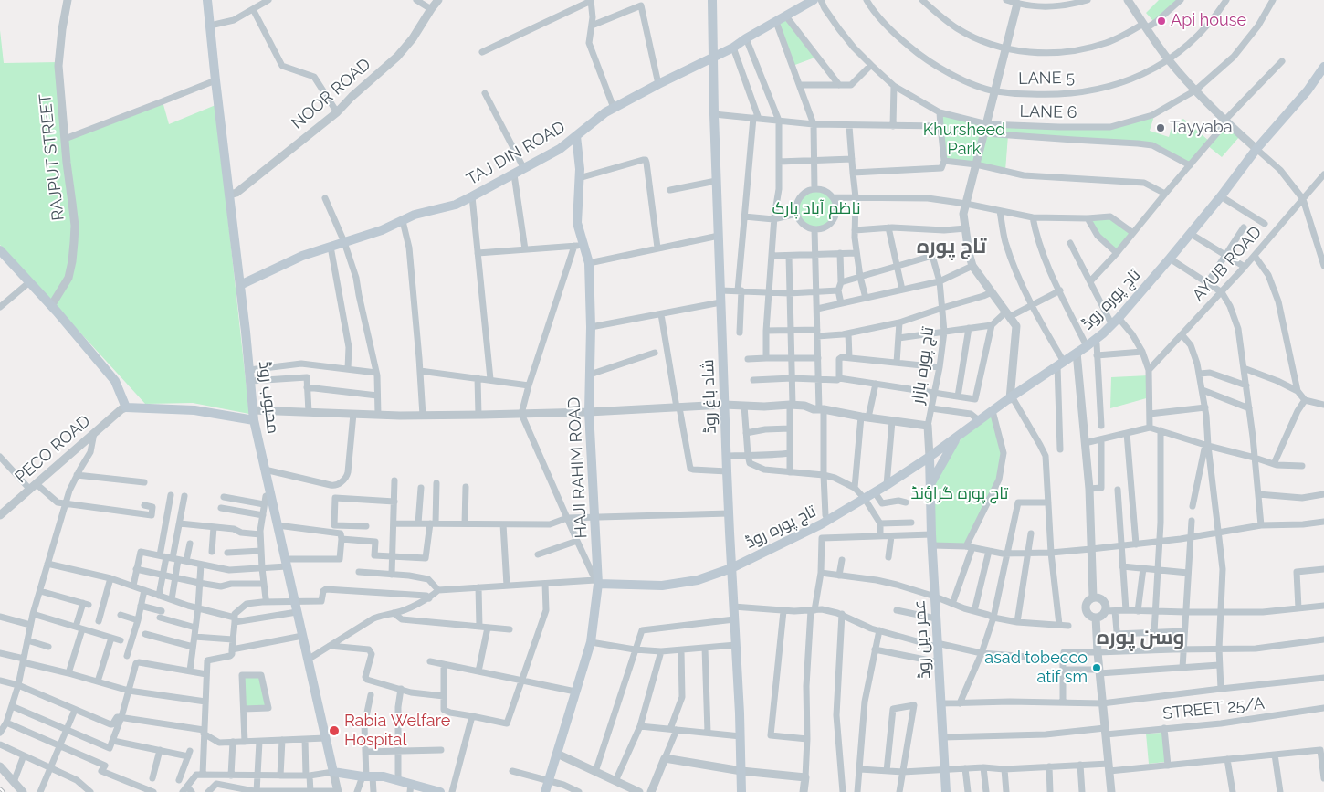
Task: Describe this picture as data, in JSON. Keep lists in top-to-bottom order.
{
  "streets": {
    "main road": [
      "TAJ DIN ROAD",
      "تاج پورہ روڈ",
      "شاد باغ روڈ",
      "محبوب روڈ",
      "HAJI RAHIM ROAD",
      "عمر دین روڈ"
    ],
    "street": [
      "LANE 5",
      "NOOR ROAD",
      "LANE 6",
      "RAJPUT STREET",
      "AYUB ROAD",
      "تاج پورہ بازار",
      "PECO ROAD",
      "STREET 25/A"
    ]
  },
  "crossings": [
    ["NOOR ROAD", "محبوب روڈ"],
    ["TAJ DIN ROAD", "شاد باغ روڈ"],
    ["TAJ DIN ROAD", "محبوب روڈ"],
    ["TAJ DIN ROAD", "HAJI RAHIM ROAD"],
    ["تاج پورہ روڈ", "شاد باغ روڈ"],
    ["تاج پورہ روڈ", "HAJI RAHIM ROAD"],
    ["تاج پورہ روڈ", "عمر دین روڈ"],
    ["عمر دین روڈ", "STREET 25/A"]
  ],
  "districts": ["تاج پورہ", "وسن پورہ"],
  "parks": ["Khursheed Park", "ناظم آباد پارک", "تاج پورہ گراؤنڈ"],
  "places": [
    "Api house",
    "Tayyaba",
    "asad tobecco atif sm",
    "Rabia Welfare Hospital"
  ]
}
